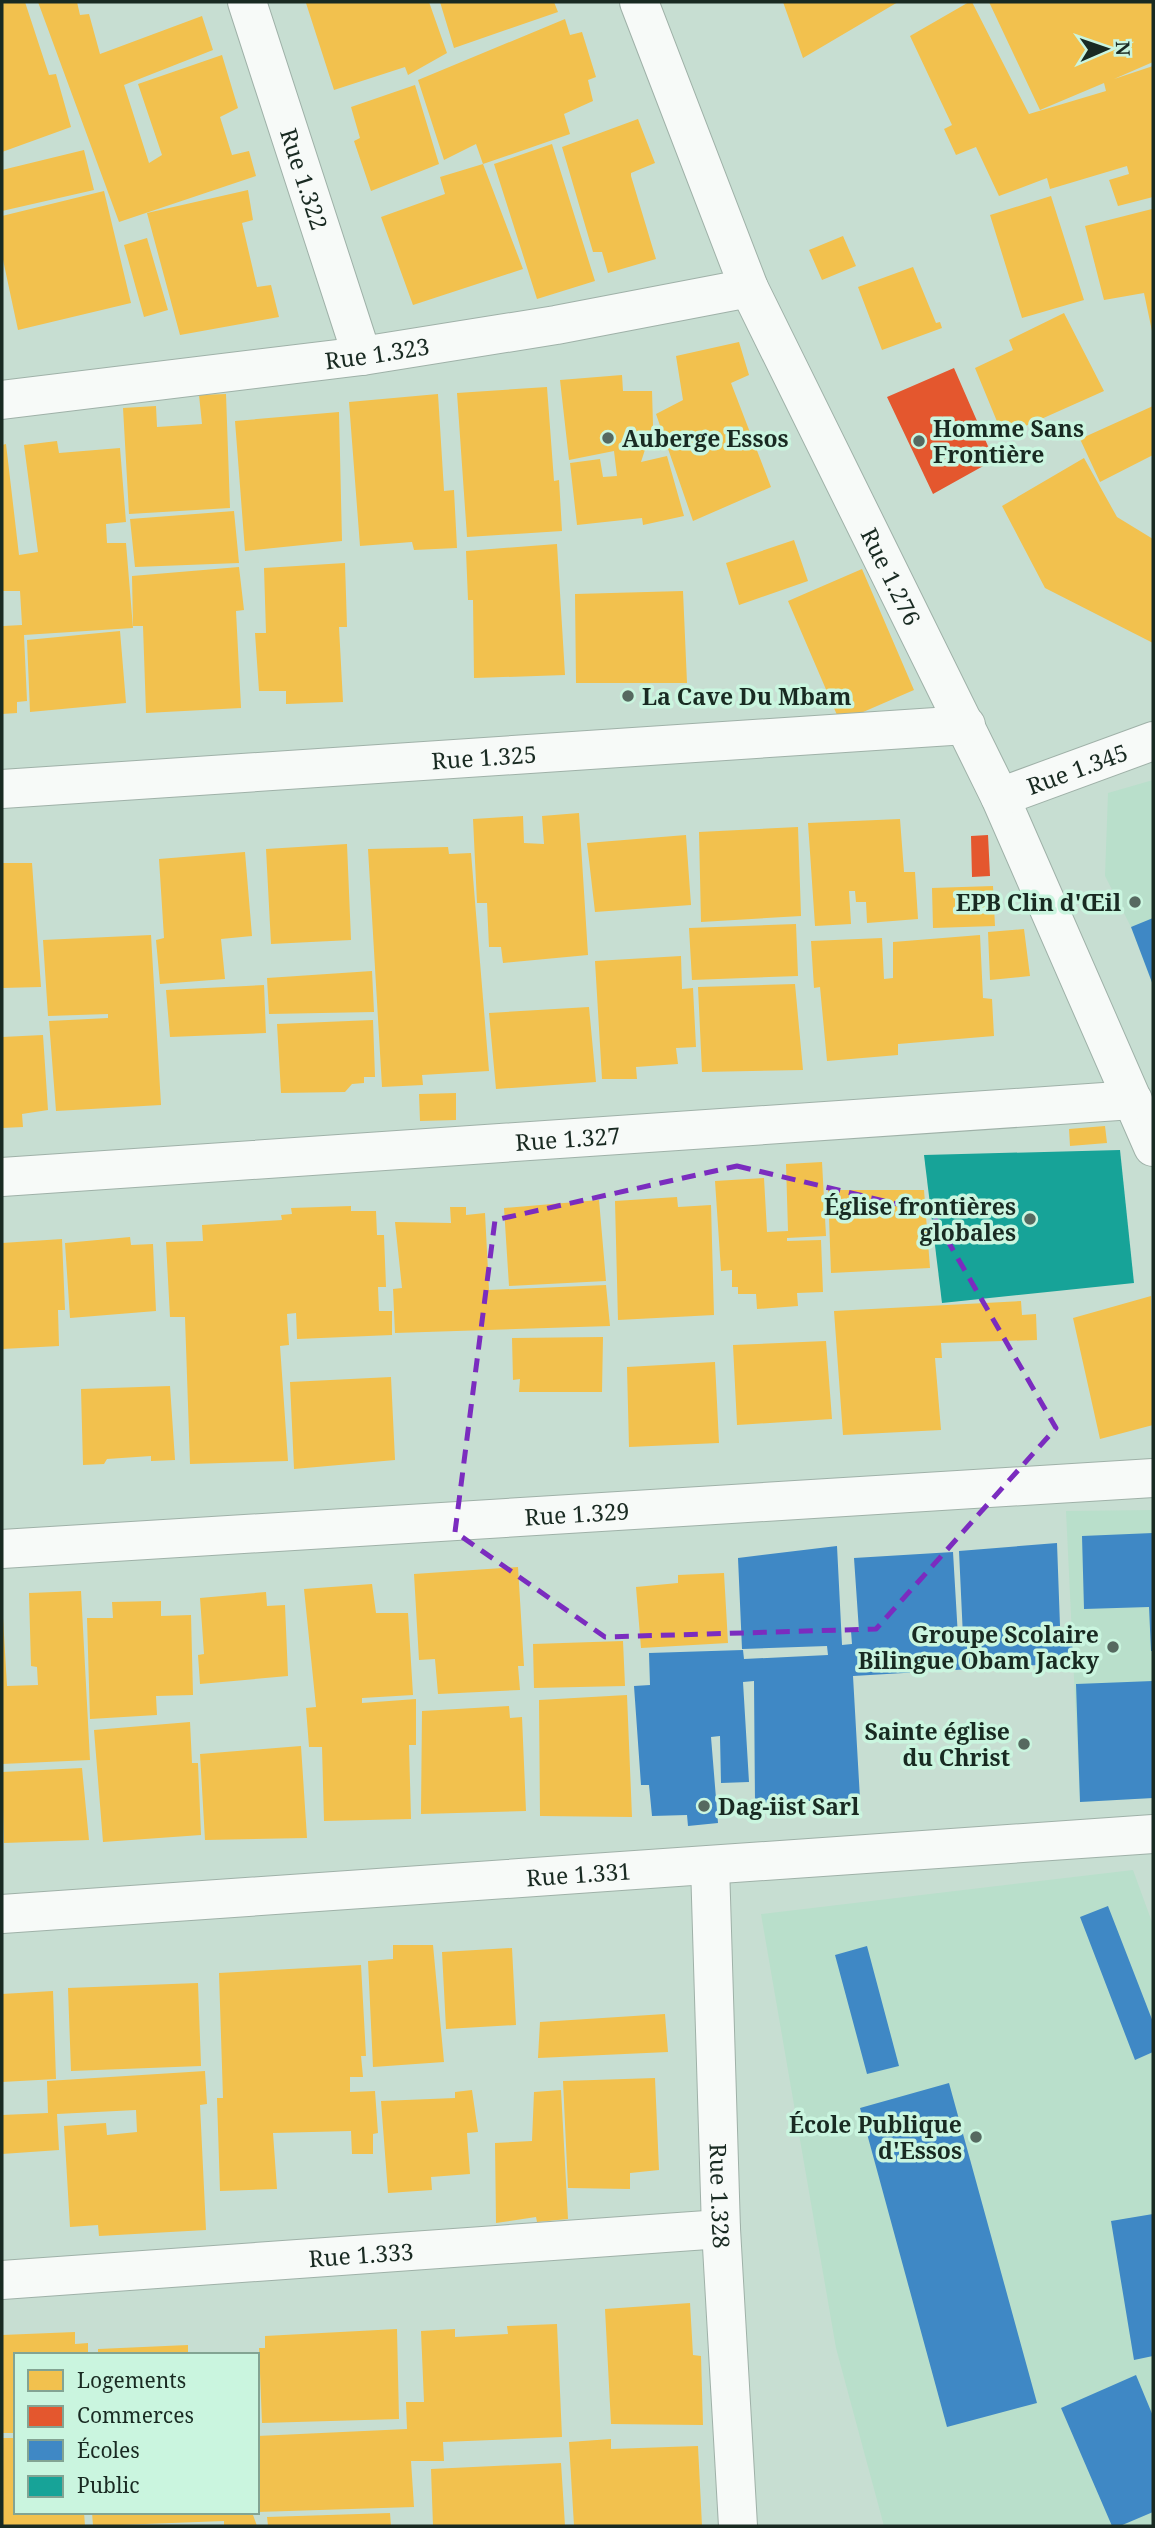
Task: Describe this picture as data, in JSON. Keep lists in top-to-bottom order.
{
  "streets": {
    "street": [
      "Rue 1.322",
      "Rue 1.323",
      "Rue 1.276",
      "Rue 1.325",
      "Rue 1.345",
      "Rue 1.327",
      "Rue 1.329",
      "Rue 1.331",
      "Rue 1.328",
      "Rue 1.333"
    ]
  },
  "crossings": [
    ["Rue 1.322", "Rue 1.323"],
    ["Rue 1.323", "Rue 1.276"],
    ["Rue 1.276", "Rue 1.325"],
    ["Rue 1.276", "Rue 1.345"],
    ["Rue 1.276", "Rue 1.327"],
    ["Rue 1.331", "Rue 1.328"],
    ["Rue 1.328", "Rue 1.333"]
  ],
  "places": [
    "Auberge Essos",
    "Homme Sans Frontière",
    "La Cave Du Mbam",
    "EPB Clin d'Œil",
    "Église frontières globales",
    "Groupe Scolaire Bilingue Obam Jacky",
    "Sainte église du Christ",
    "Dag-iist Sarl",
    "École Publique d'Essos"
  ],
  "legend": [
    "Logements",
    "Commerces",
    "Écoles",
    "Public"
  ],
  "north": "right"
}
